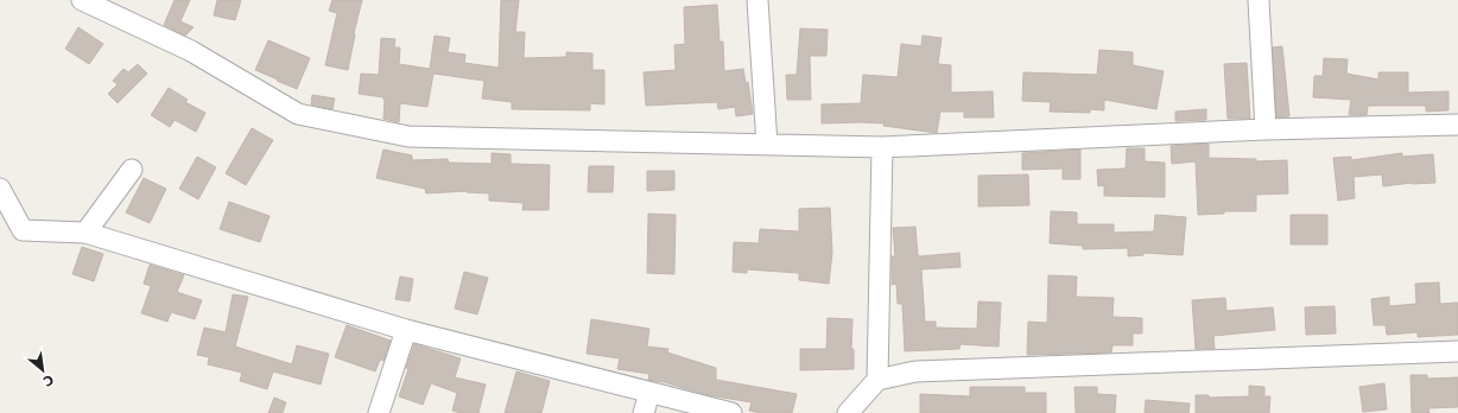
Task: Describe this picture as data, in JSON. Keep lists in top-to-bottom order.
{
  "north": "bottom right"
}
